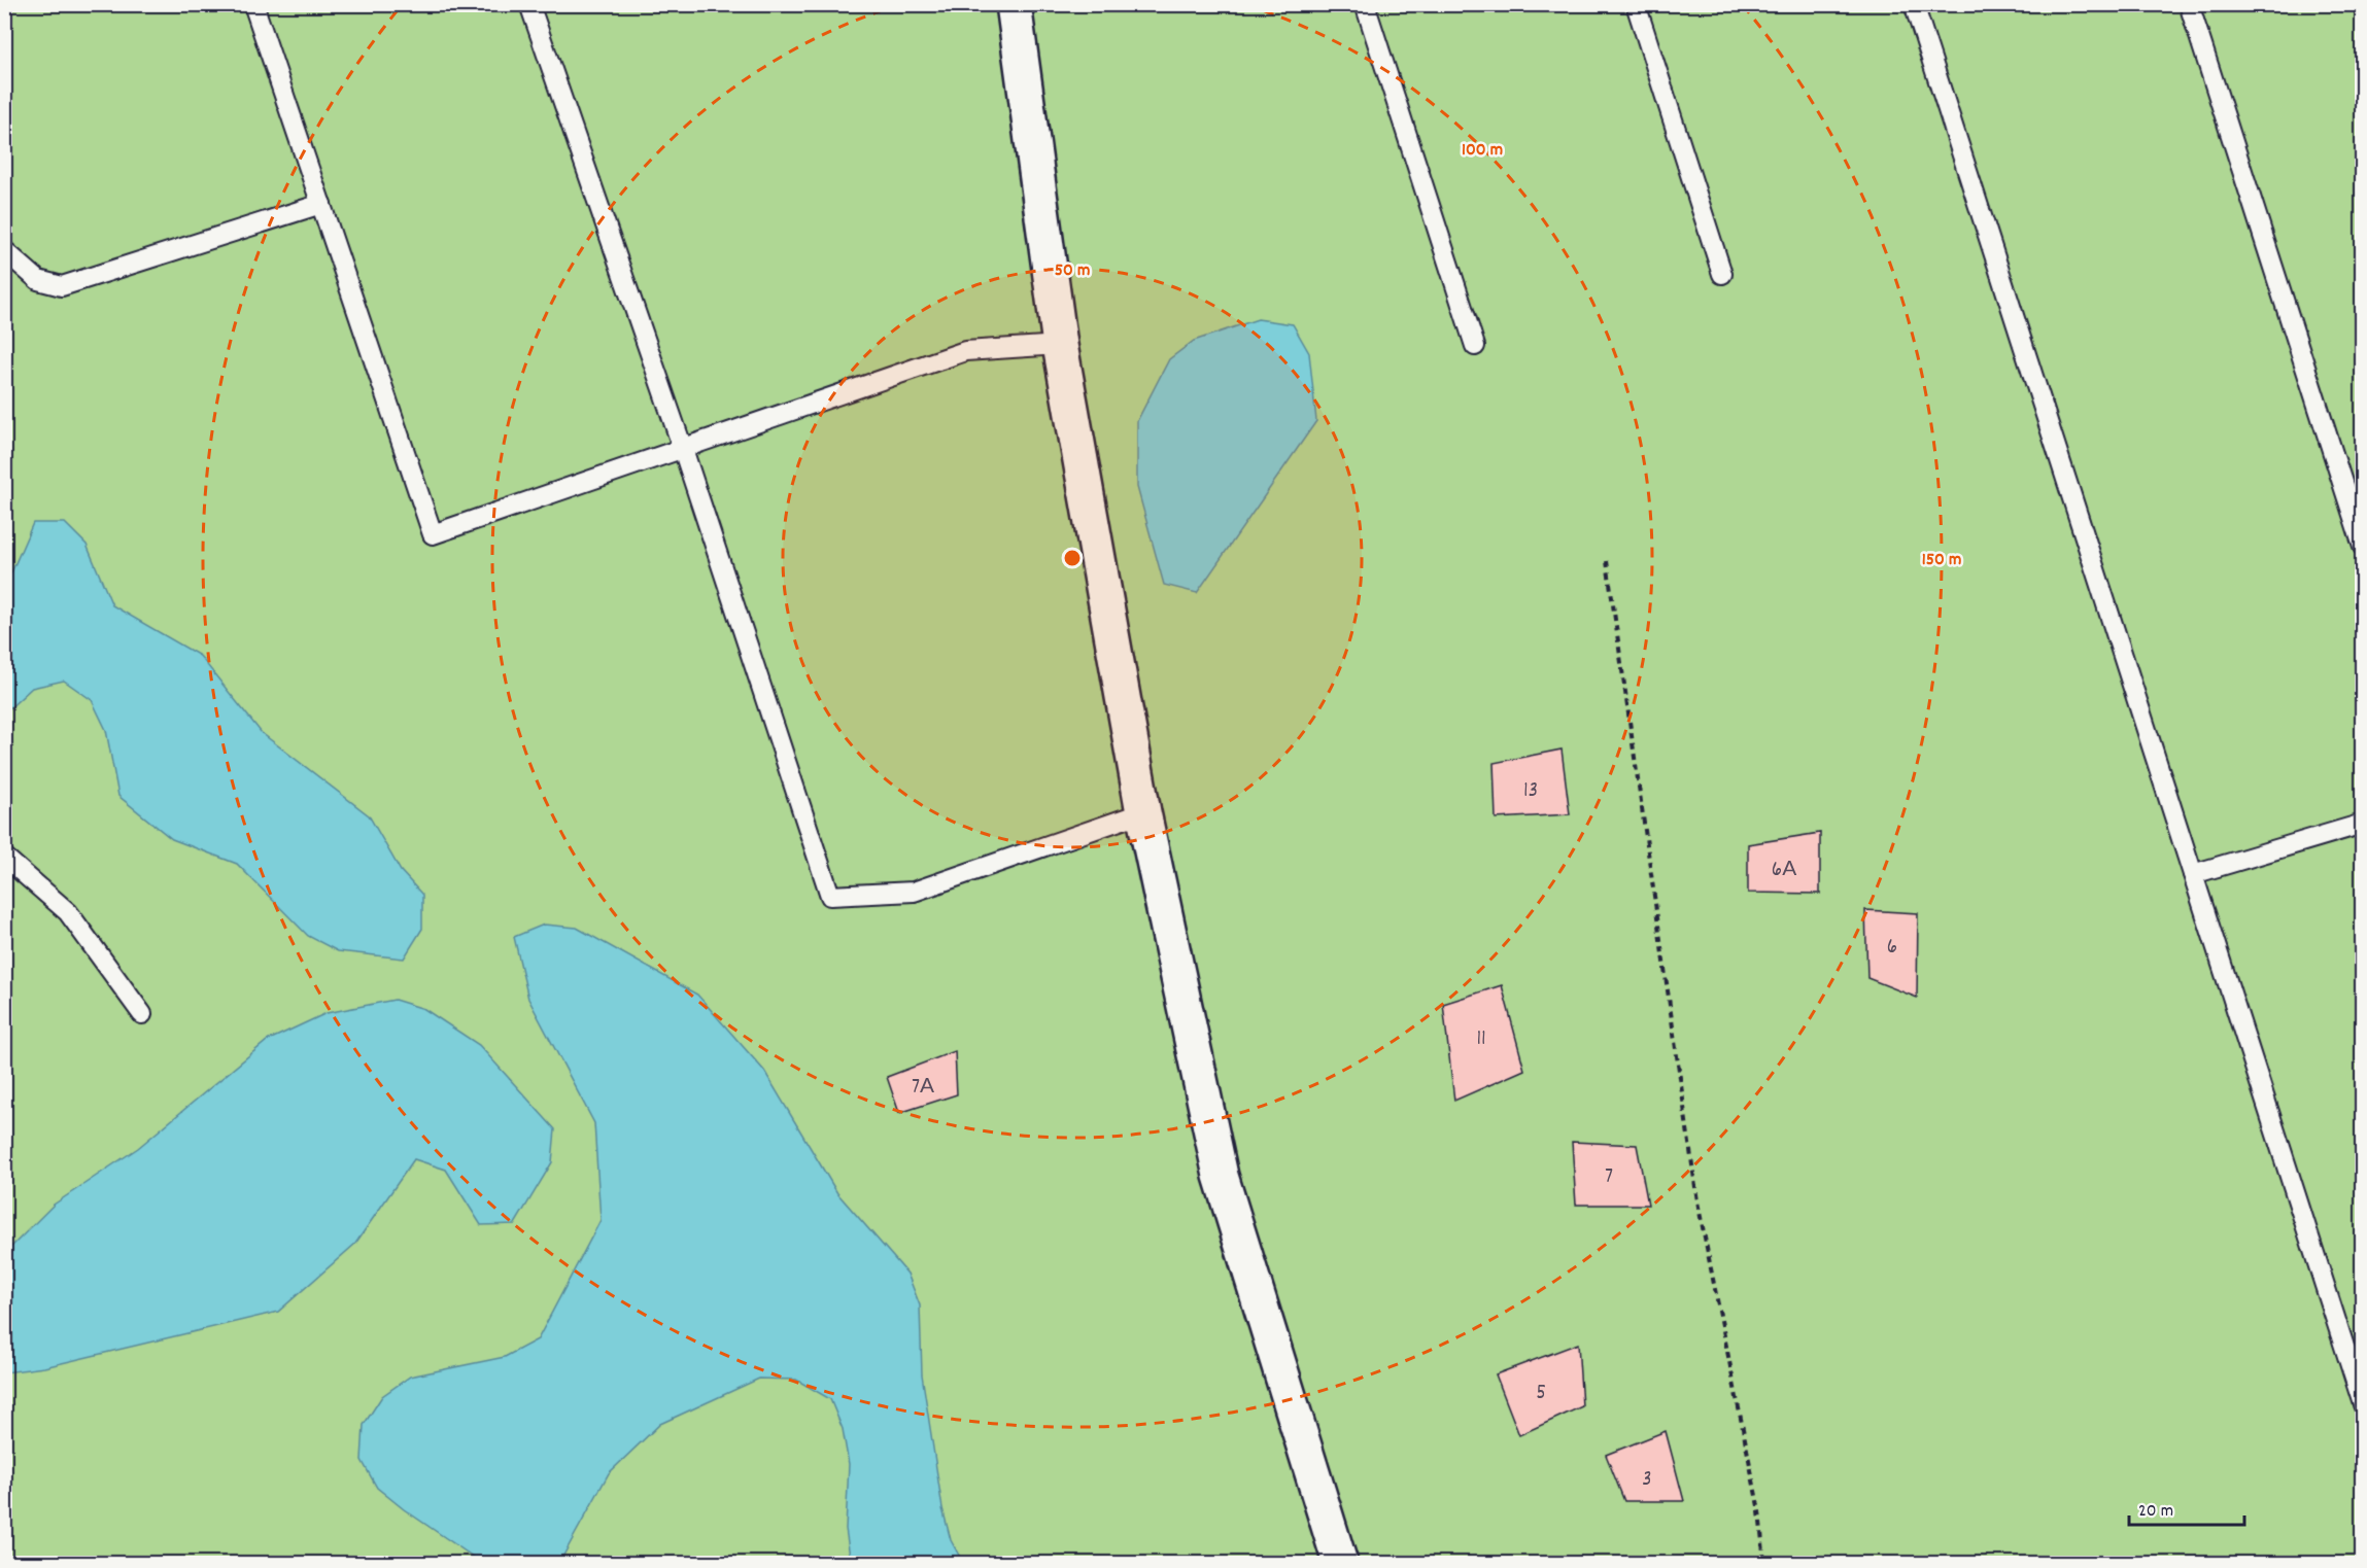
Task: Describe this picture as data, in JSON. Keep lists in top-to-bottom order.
{
  "house_numbers": [
    "13",
    "6А",
    "6",
    "11",
    "7А",
    "7",
    "5",
    "3"
  ],
  "scale_bar": "20 m",
  "rings": ["100 m", "50 m", "150 m"]
}
